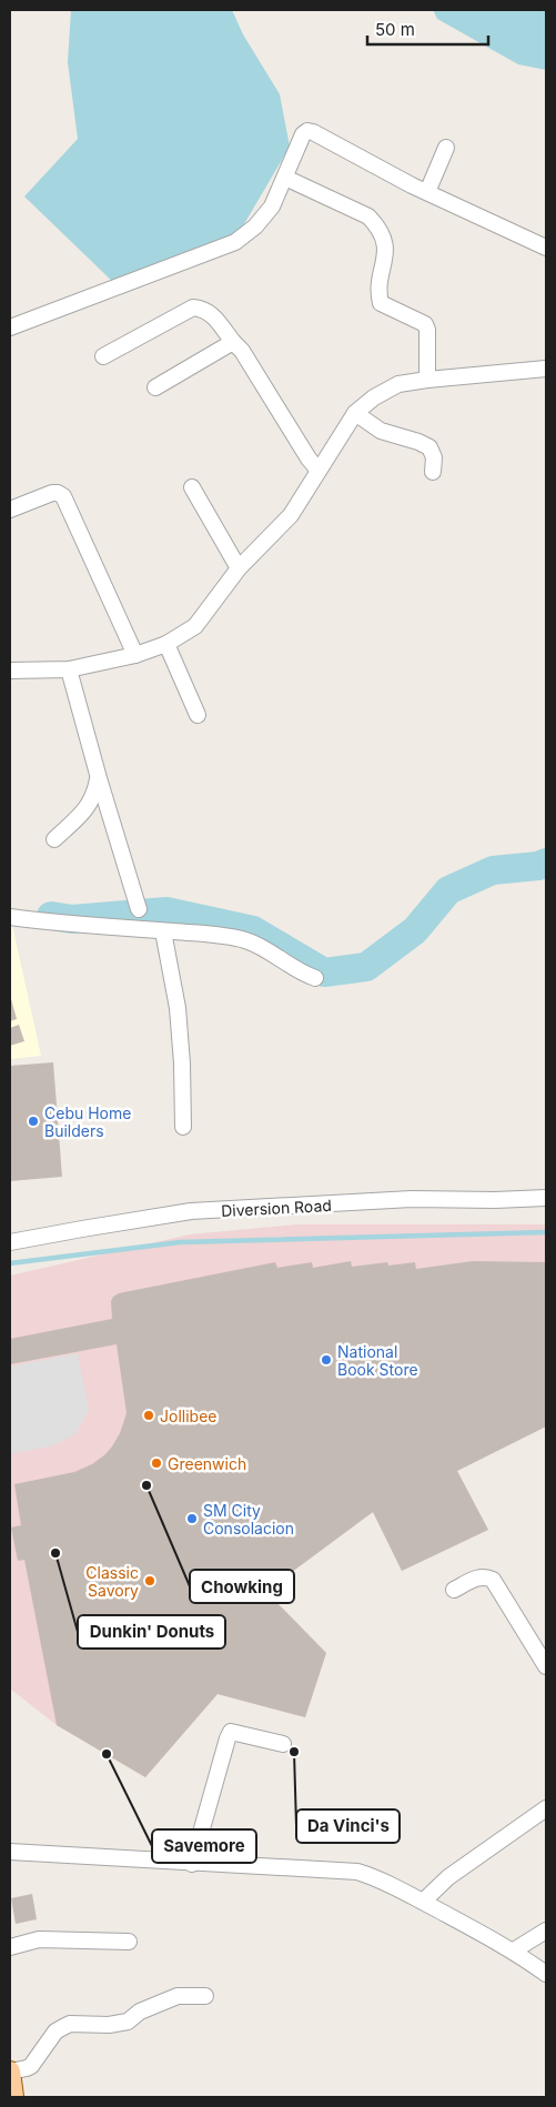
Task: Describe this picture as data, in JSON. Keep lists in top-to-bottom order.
{
  "streets": {
    "street": ["Diversion Road"]
  },
  "places": [
    "Cebu Home Builders",
    "National Book Store",
    "Jollibee",
    "Greenwich",
    "Chowking",
    "SM City Consolacion",
    "Dunkin' Donuts",
    "Classic Savory",
    "Da Vinci's",
    "Savemore"
  ],
  "scale_bar": "50 m"
}
